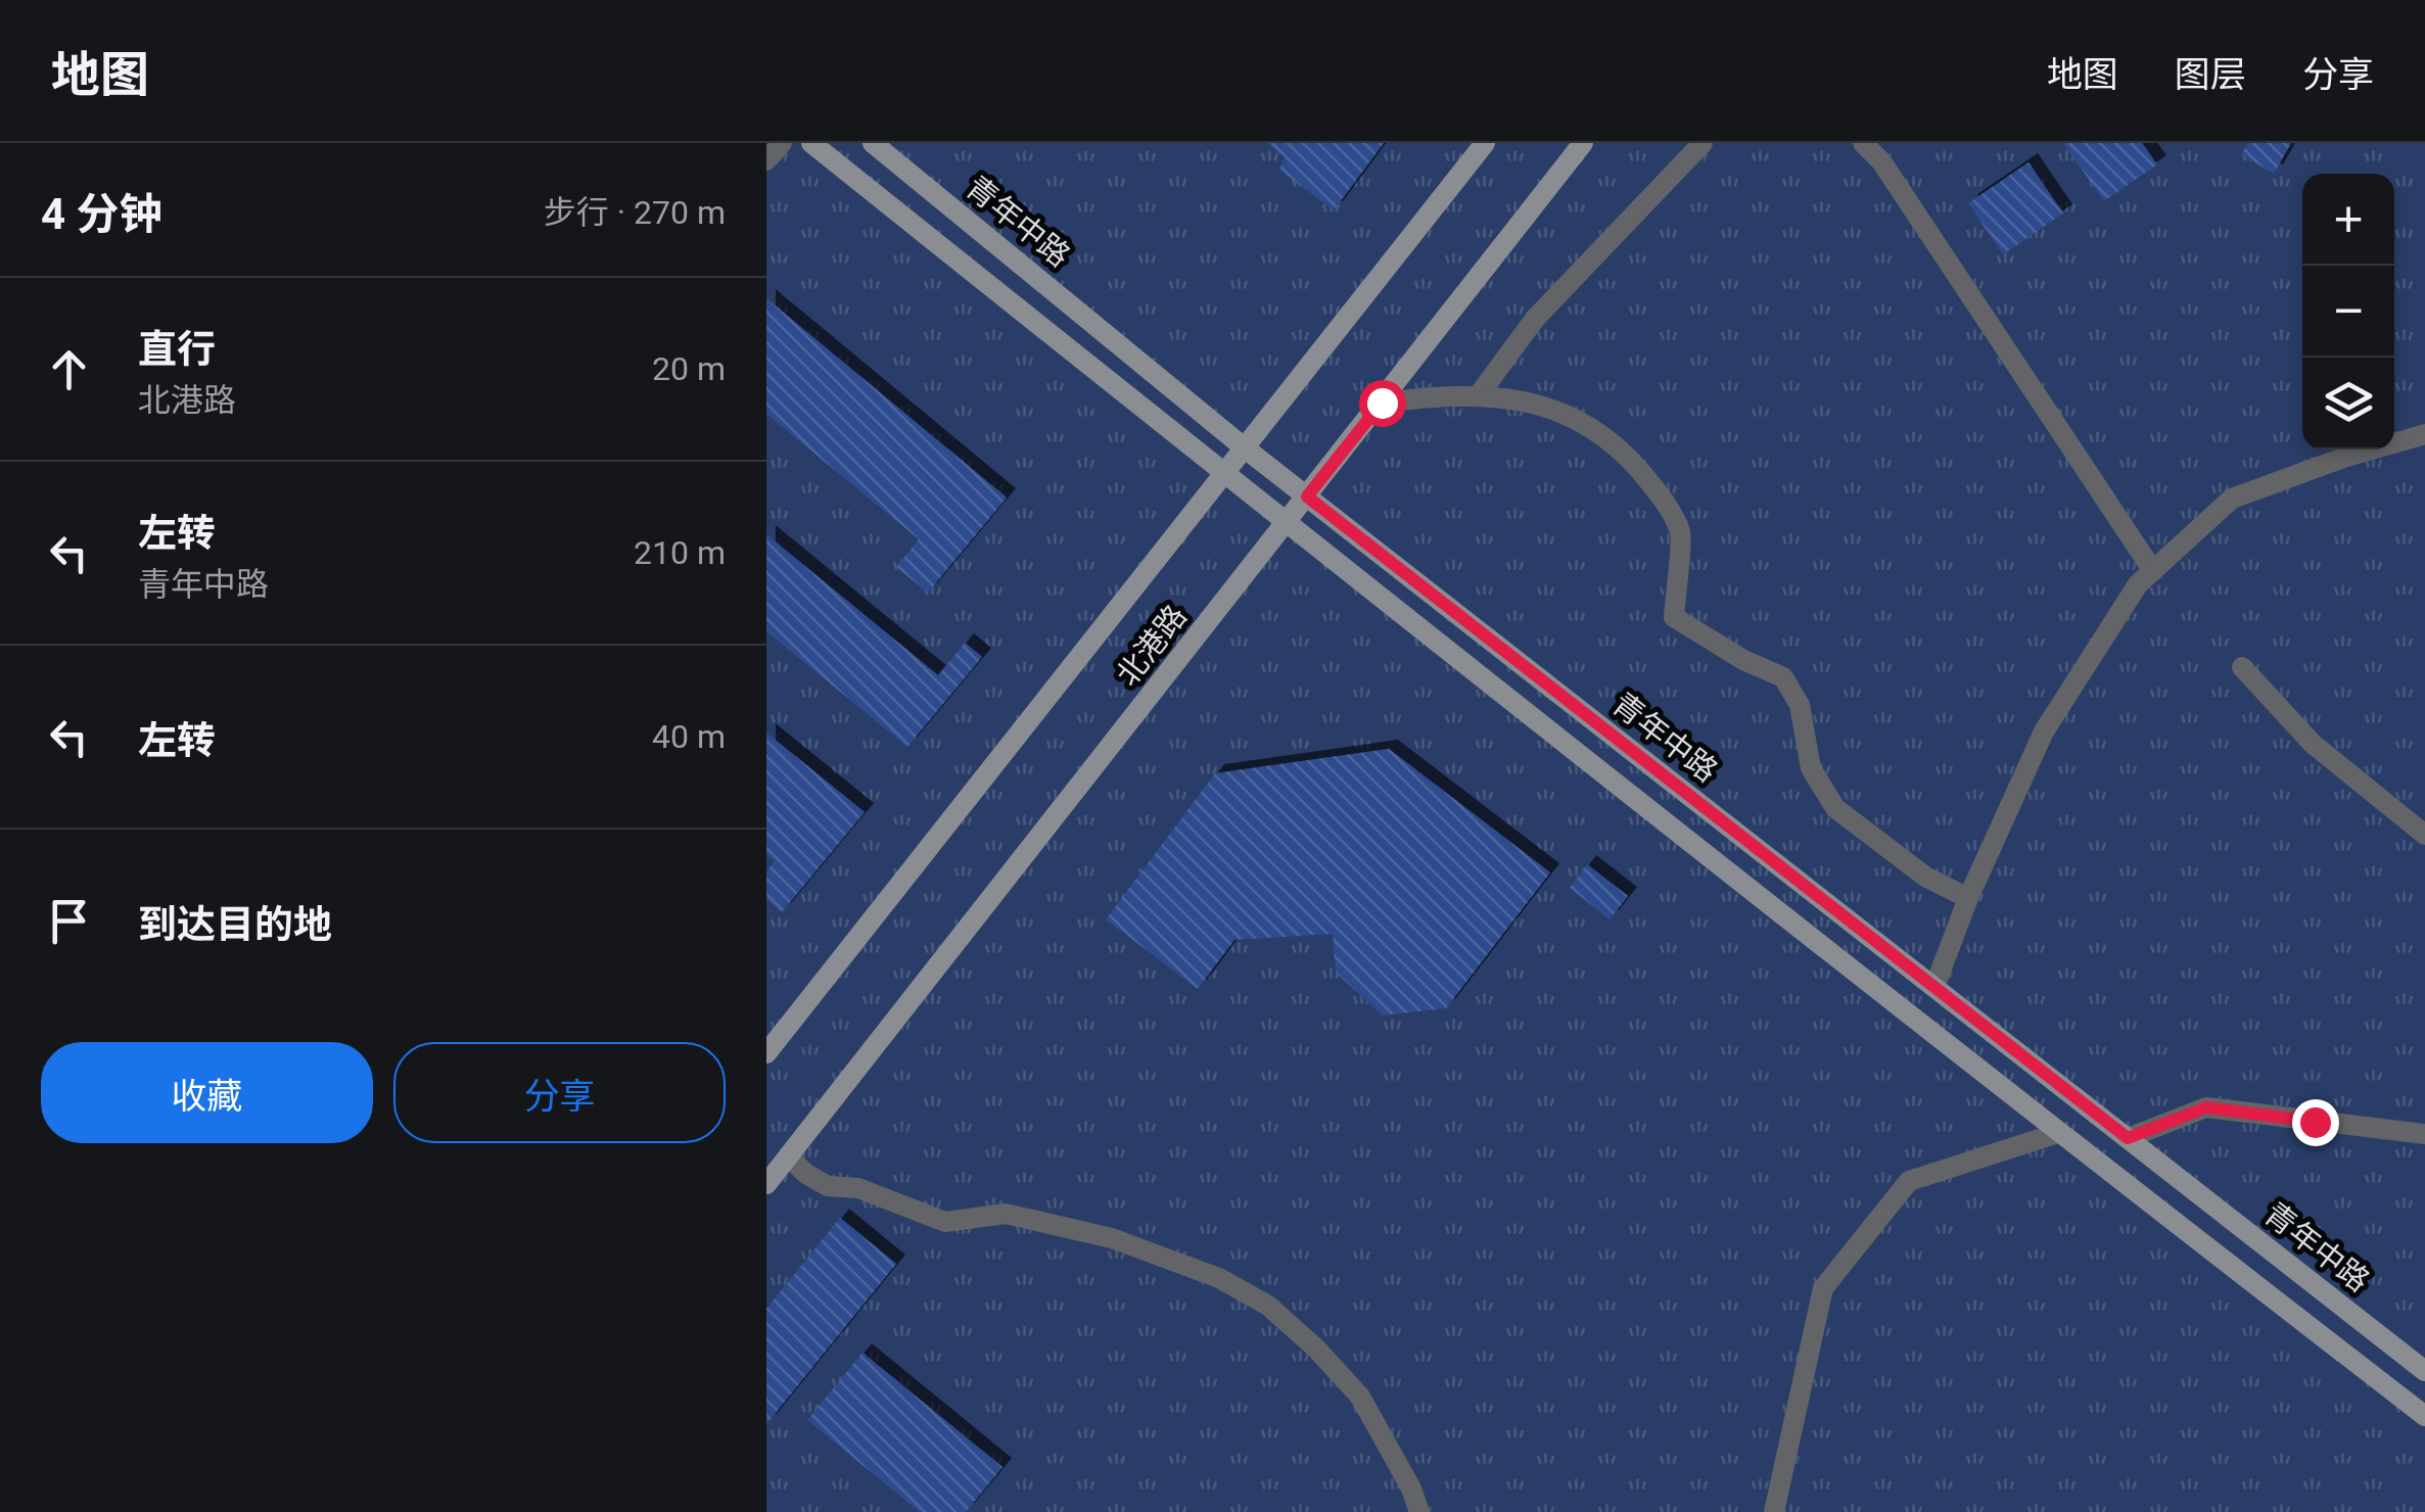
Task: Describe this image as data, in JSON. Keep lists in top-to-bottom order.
{
  "streets": {
    "main road": ["青年中路", "北港路"]
  },
  "crossings": [
    ["青年中路", "北港路"]
  ],
  "page": {
    "header": "地图",
    "nav": ["地图", "图层", "分享"],
    "heading": ["4 分钟", "步行 · 270 m"],
    "map_buttons": ["+", "−"],
    "list": [
      ["直行", "北港路", "20 m"],
      ["左转", "青年中路", "210 m"],
      ["左转", "40 m"],
      "到达目的地"
    ],
    "buttons": ["收藏", "分享"]
  }
}
